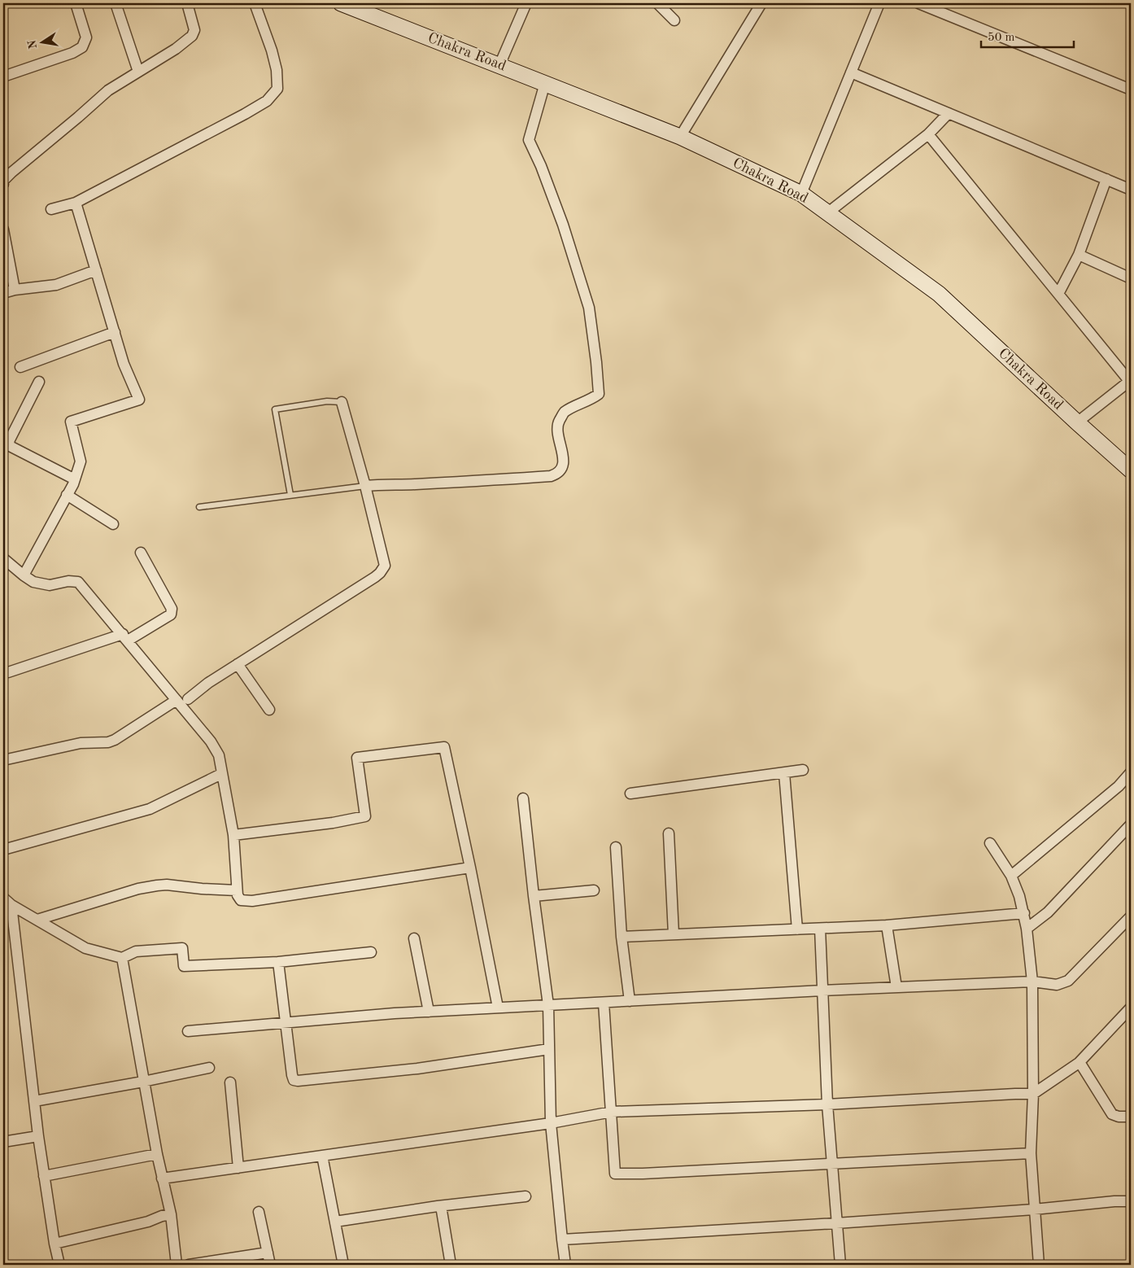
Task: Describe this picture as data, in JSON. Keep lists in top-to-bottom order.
{
  "streets": {
    "main road": ["Chakra Road"]
  },
  "scale_bar": "50 m",
  "north": "left"
}
